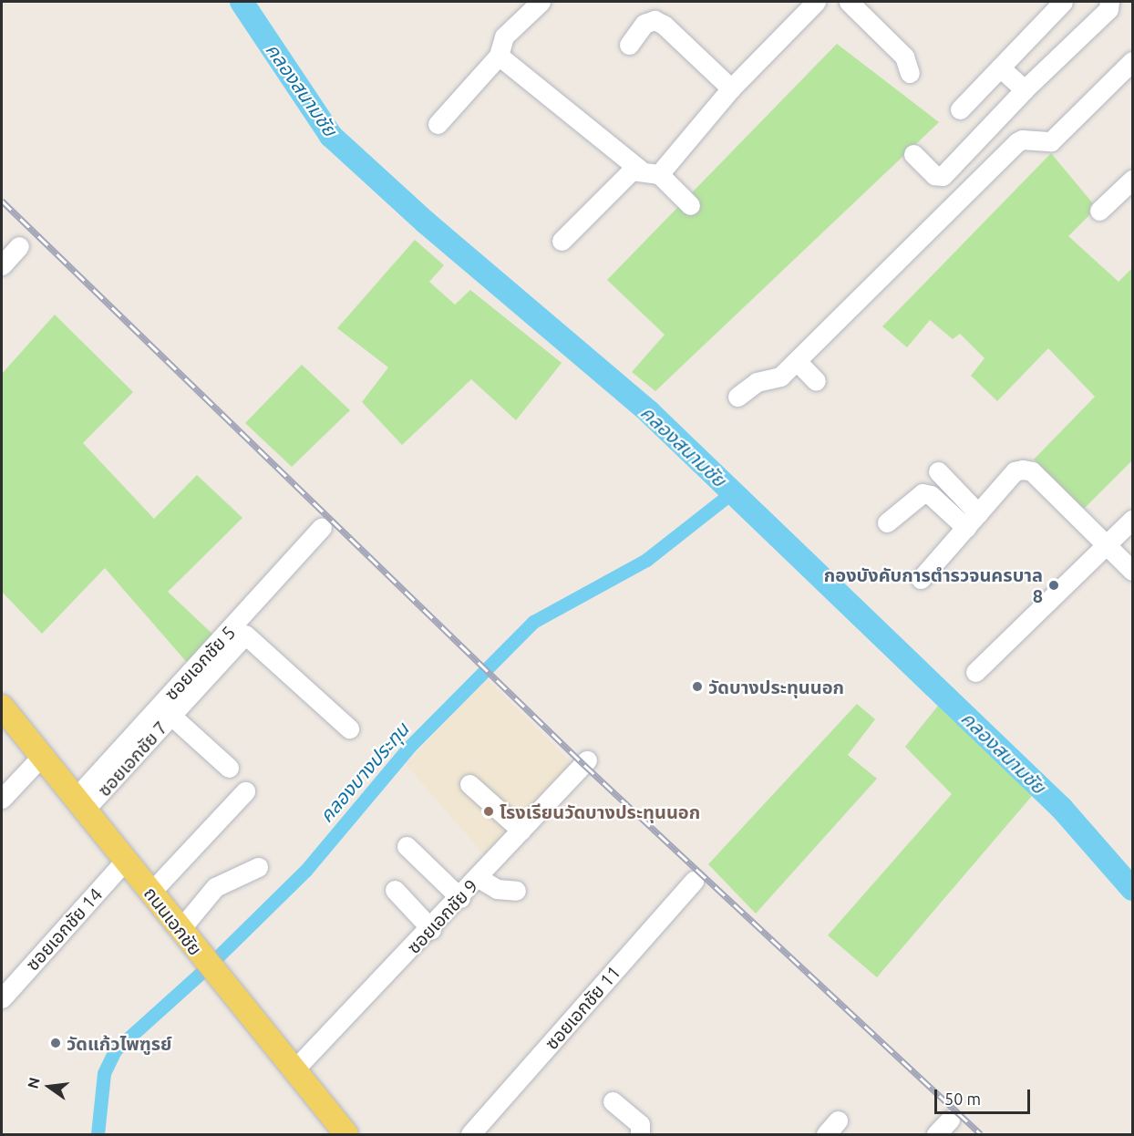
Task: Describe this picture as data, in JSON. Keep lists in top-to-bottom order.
{
  "streets": {
    "main road": ["ถนนเอกชัย"],
    "street": [
      "ซอยเอกชัย 5",
      "ซอยเอกชัย 7",
      "ซอยเอกชัย 9",
      "ซอยเอกชัย 14",
      "ซอยเอกชัย 11"
    ]
  },
  "crossings": [
    ["ซอยเอกชัย 5", "ซอยเอกชัย 7"],
    ["ซอยเอกชัย 5", "ถนนเอกชัย"],
    ["ซอยเอกชัย 7", "ถนนเอกชัย"],
    ["ซอยเอกชัย 9", "ถนนเอกชัย"],
    ["ถนนเอกชัย", "ซอยเอกชัย 14"]
  ],
  "water": ["คลองสนามชัย", "คลองบางประทุน"],
  "places": [
    "กองบังคับการตำรวจนครบาล 8",
    "วัดบางประทุนนอก",
    "โรงเรียนวัดบางประทุนนอก",
    "วัดแก้วไพฑูรย์"
  ],
  "scale_bar": "50 m",
  "north": "left"
}
